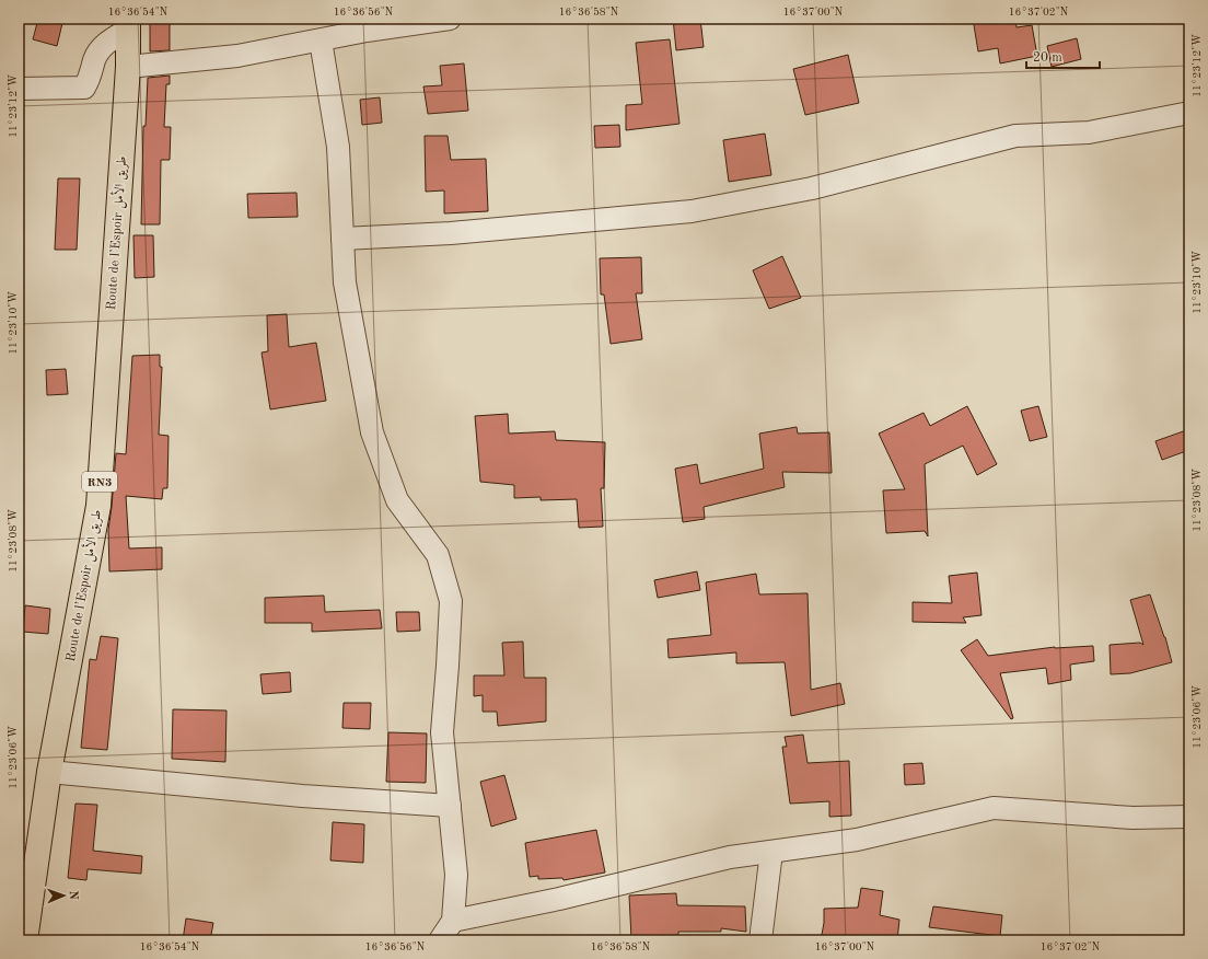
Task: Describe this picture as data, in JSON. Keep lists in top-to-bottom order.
{
  "streets": {
    "highway": ["Route de l’Espoir طريق الأمل", "RN3"]
  },
  "scale_bar": "20 m",
  "north": "right",
  "coordinates": [
    "16°36'54\"N",
    "16°36'56\"N",
    "16°36'58\"N",
    "16°37'00\"N",
    "16°37'02\"N",
    "11°23'12\"W",
    "11°23'10\"W",
    "11°23'08\"W",
    "11°23'06\"W"
  ]
}
